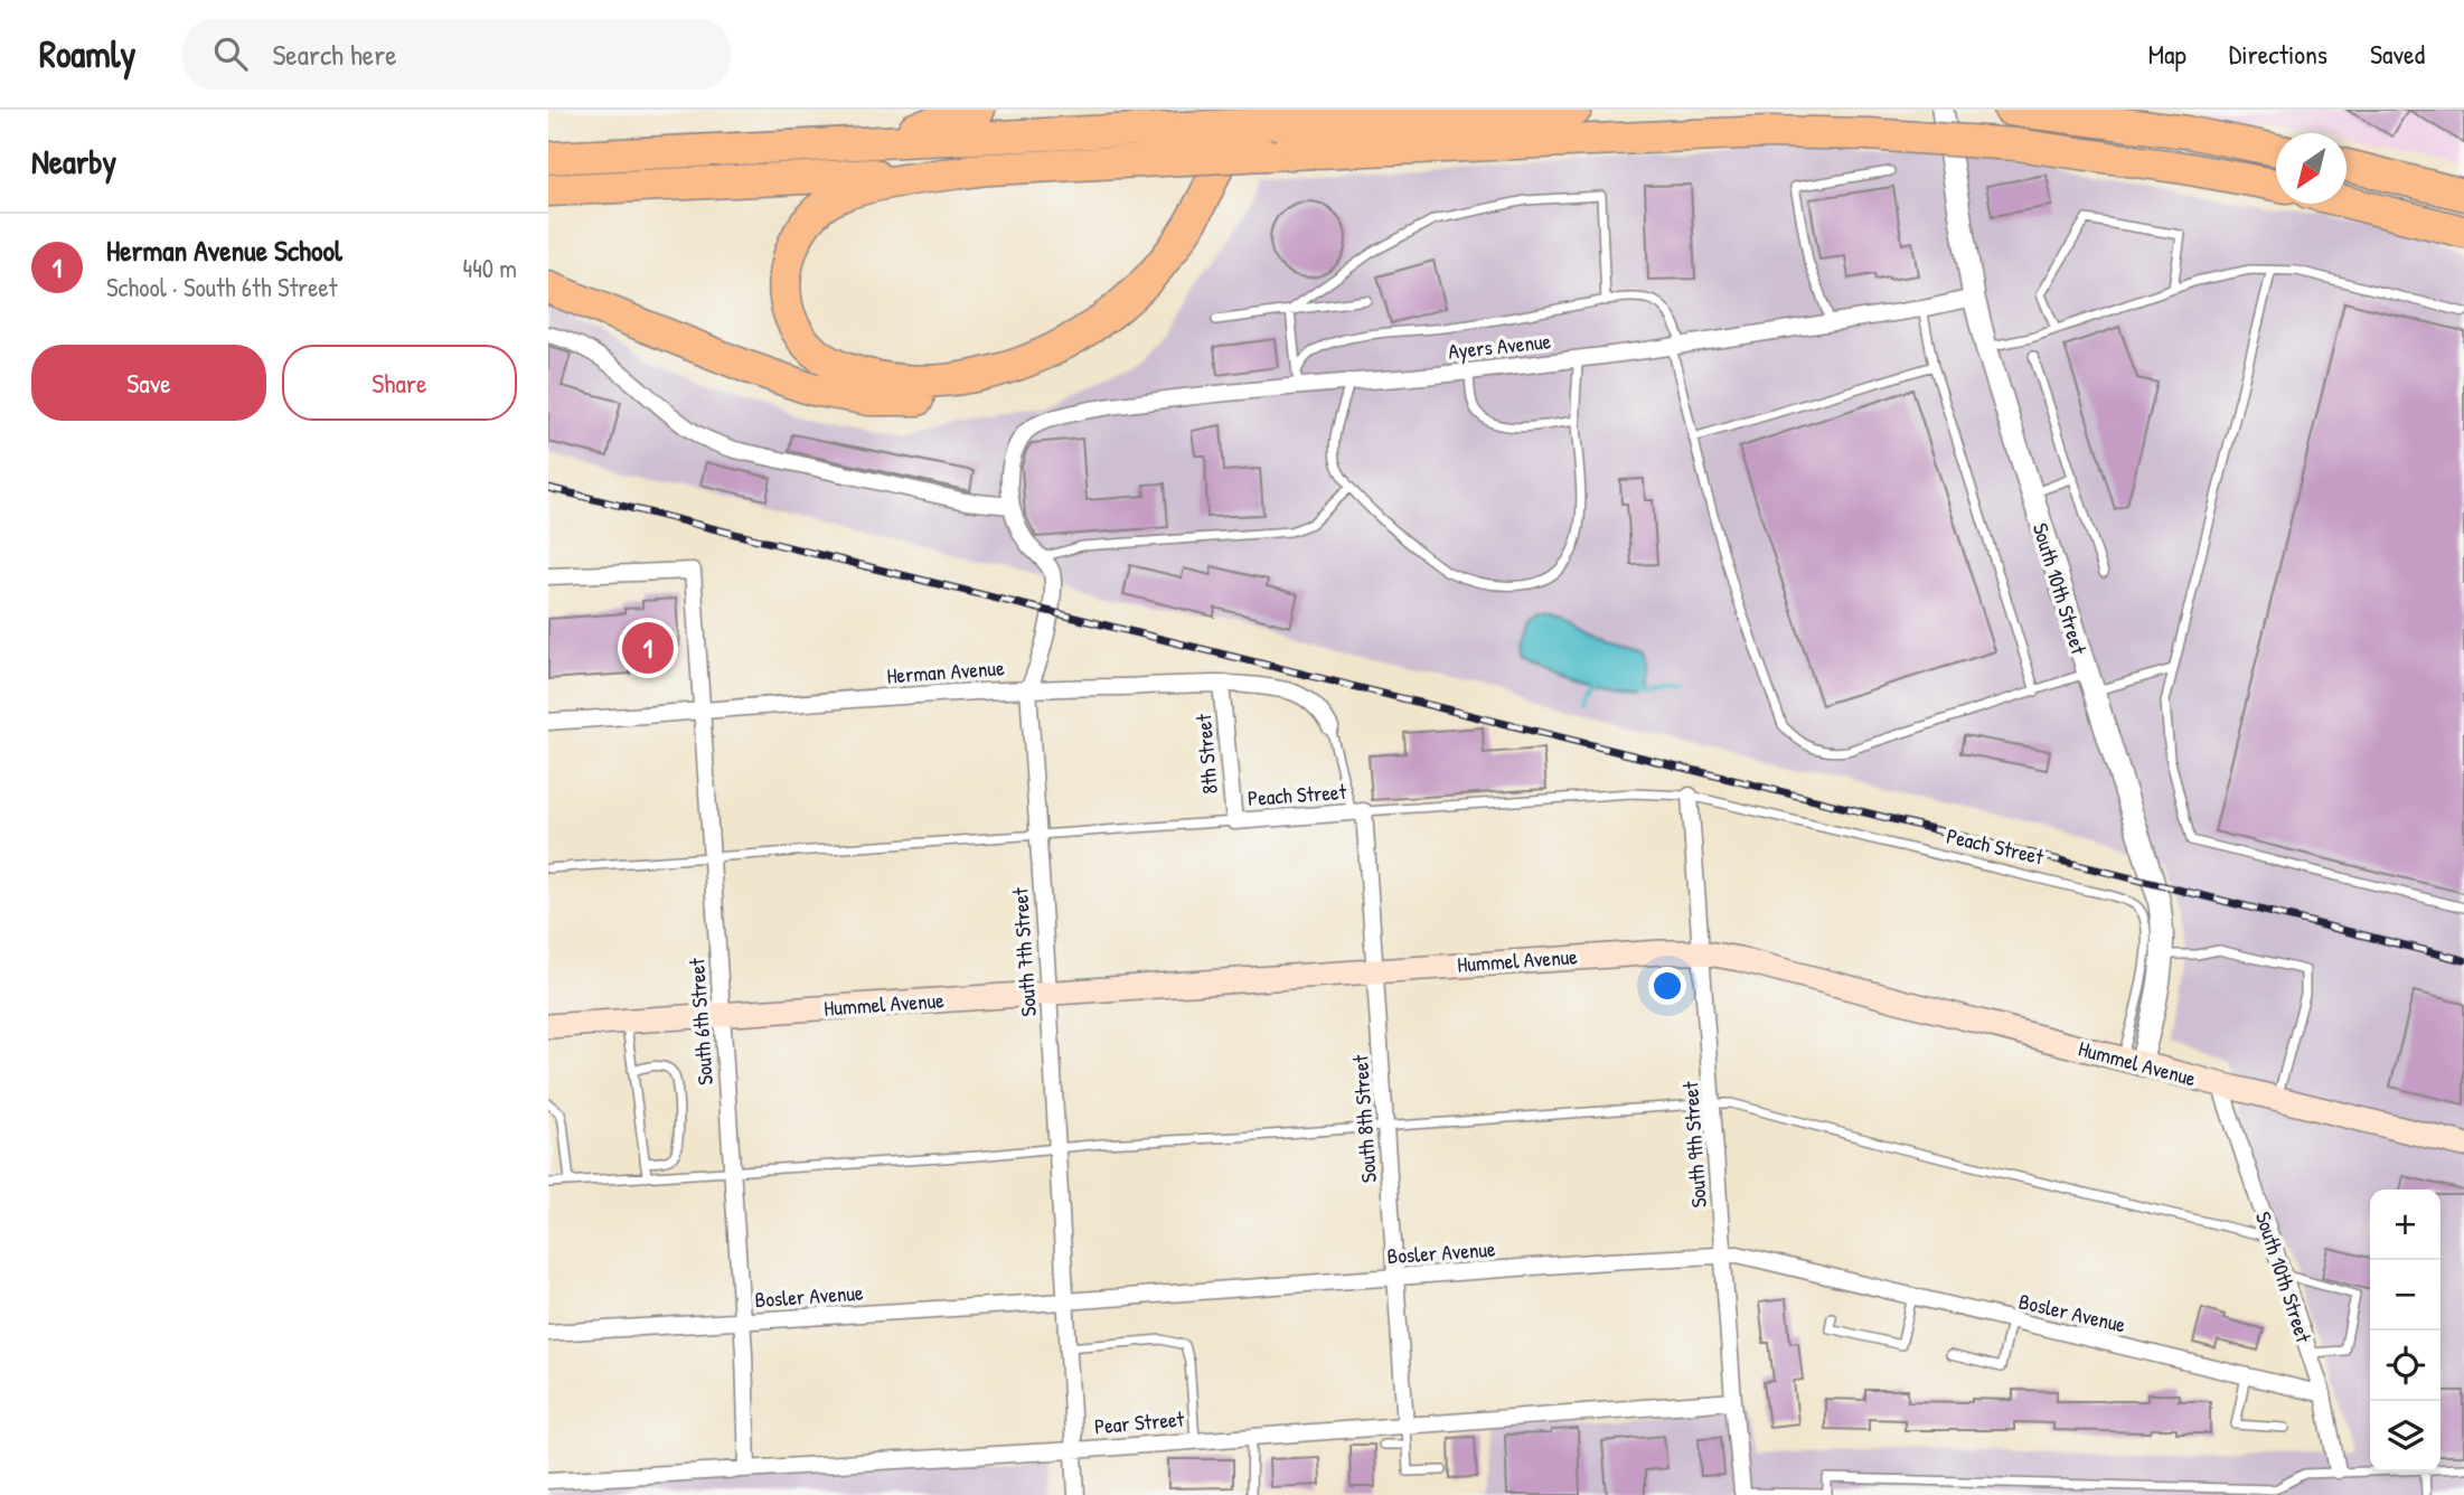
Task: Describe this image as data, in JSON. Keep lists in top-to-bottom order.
{
  "streets": {
    "main road": ["Hummel Avenue"],
    "street": [
      "Ayers Avenue",
      "South 10th Street",
      "Herman Avenue",
      "8th Street",
      "Peach Street",
      "South 7th Street",
      "South 6th Street",
      "South 8th Street",
      "South 9th Street",
      "Bosler Avenue",
      "Pear Street"
    ]
  },
  "crossings": [
    ["Ayers Avenue", "South 10th Street"],
    ["Ayers Avenue", "South 7th Street"],
    ["South 10th Street", "Peach Street"],
    ["South 10th Street", "Hummel Avenue"],
    ["South 10th Street", "Bosler Avenue"],
    ["Herman Avenue", "8th Street"],
    ["Herman Avenue", "South 7th Street"],
    ["Herman Avenue", "South 6th Street"],
    ["8th Street", "Peach Street"],
    ["Peach Street", "Hummel Avenue"],
    ["Peach Street", "South 8th Street"],
    ["Peach Street", "South 9th Street"],
    ["South 7th Street", "Hummel Avenue"],
    ["South 7th Street", "Bosler Avenue"],
    ["South 7th Street", "Pear Street"],
    ["Hummel Avenue", "South 6th Street"],
    ["Hummel Avenue", "South 8th Street"],
    ["Hummel Avenue", "South 9th Street"],
    ["South 6th Street", "Bosler Avenue"],
    ["South 6th Street", "Pear Street"],
    ["South 8th Street", "Bosler Avenue"],
    ["South 8th Street", "Pear Street"],
    ["South 9th Street", "Bosler Avenue"],
    ["South 9th Street", "Pear Street"]
  ],
  "north": "bottom left",
  "page": {
    "header": "Roamly",
    "search": "Search here",
    "nav": ["Map", "Directions", "Saved"],
    "heading": "Nearby",
    "list": [
      {
        "mark": "1",
        "name": "Herman Avenue School",
        "note": "School · South 6th Street",
        "value": "440 m"
      }
    ],
    "buttons": ["Save", "Share"],
    "pins": "1",
    "map_buttons": ["+", "−"]
  }
}
